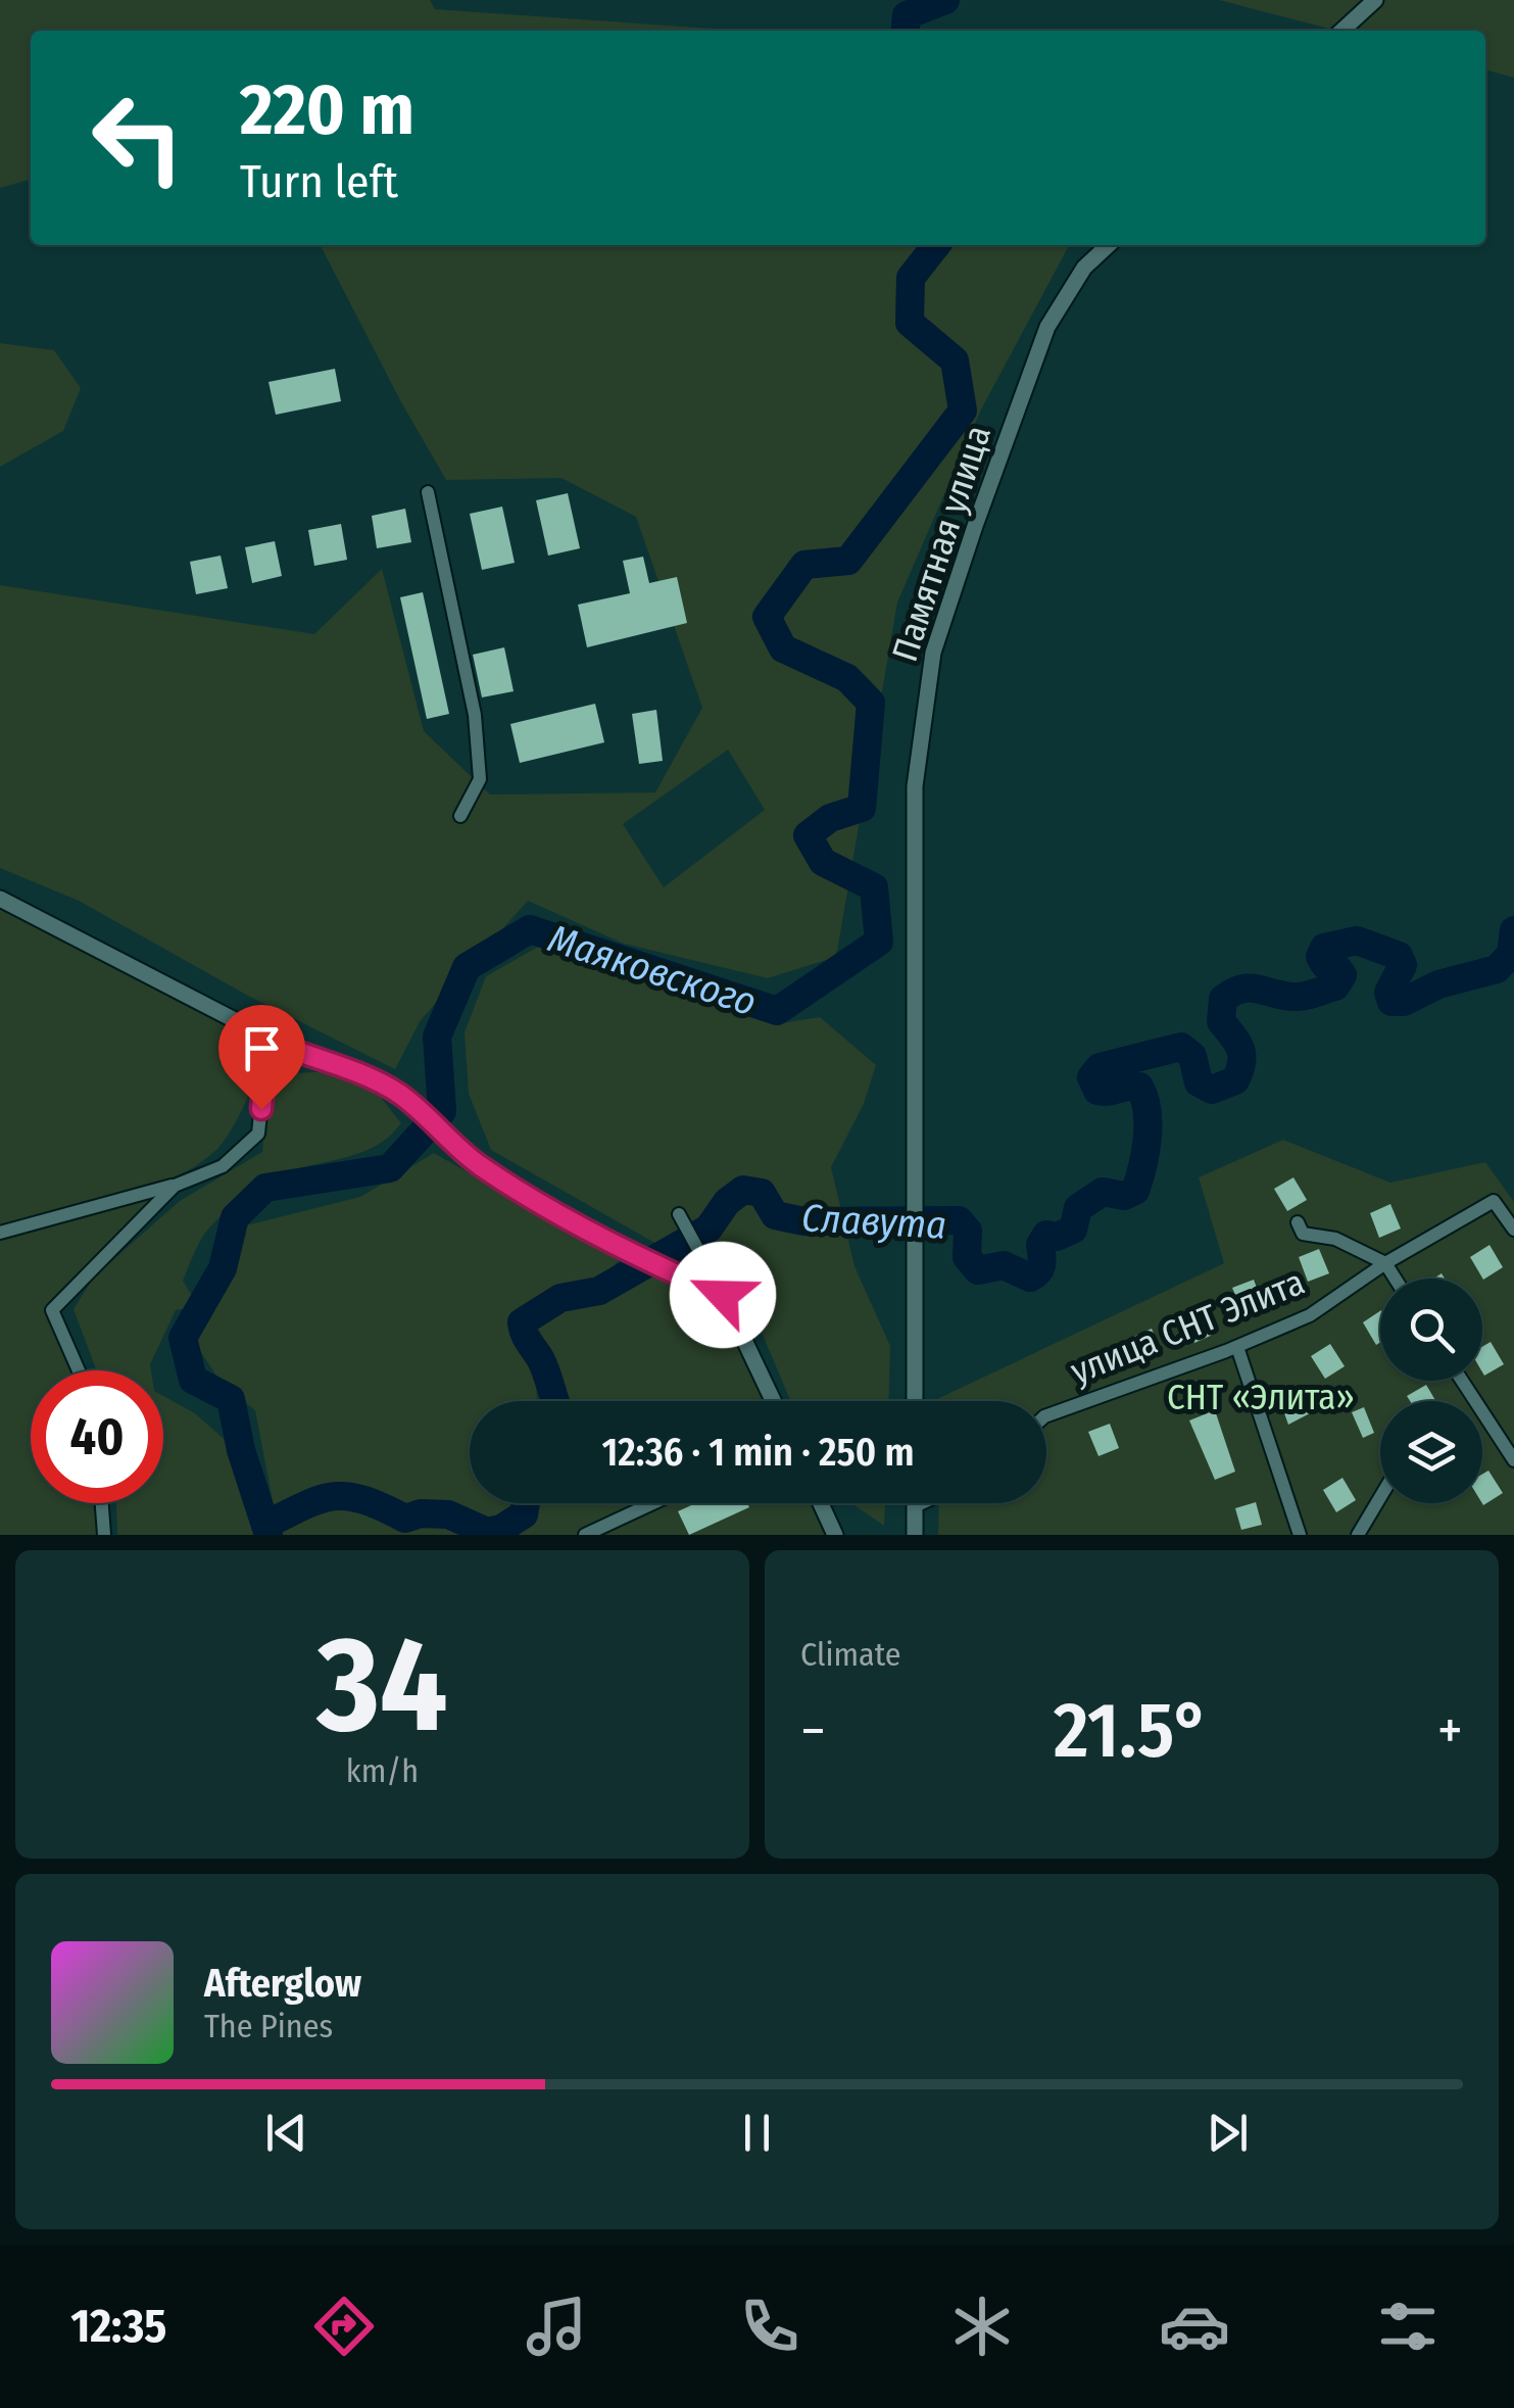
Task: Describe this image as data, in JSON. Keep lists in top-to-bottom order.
{
  "streets": {
    "street": ["Памятная улица", "улица СНТ Элита"]
  },
  "water": ["Маяковского", "Славута"],
  "parks": ["СНТ «Элита»"],
  "page": {
    "turn": ["220 m", "Turn left"],
    "limit": "40",
    "trip": "12:36 · 1 min · 250 m",
    "tile": [
      ["34", "km/h"],
      "Climate"
    ],
    "heat": ["−", "21.5°", "+"],
    "song": ["Afterglow", "The Pines"],
    "tabs": "12:35"
  }
}
